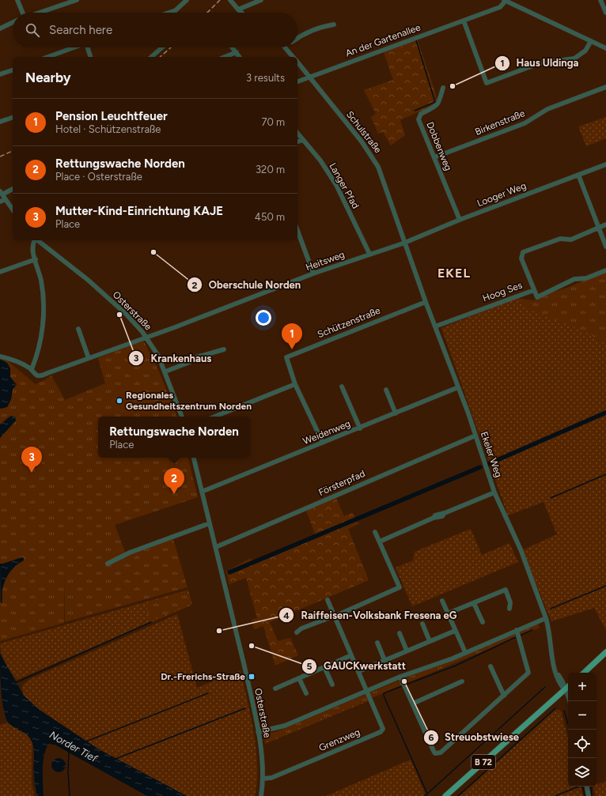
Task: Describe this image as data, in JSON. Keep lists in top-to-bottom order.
{
  "streets": {
    "main road": ["B 72"],
    "street": [
      "An der Gartenallee",
      "Birkenstraße",
      "Schulstraße",
      "Dobbenweg",
      "Langer Pfad",
      "Looger Weg",
      "Heitsweg",
      "Hoog Ses",
      "Osterstraße",
      "Schützenstraße",
      "Weidenweg",
      "Ekeler Weg",
      "Försterpfad",
      "Grenzweg"
    ]
  },
  "crossings": [
    ["An der Gartenallee", "Schulstraße"],
    ["Birkenstraße", "Dobbenweg"],
    ["Schulstraße", "Looger Weg"],
    ["Schulstraße", "Heitsweg"],
    ["Schulstraße", "Ekeler Weg"],
    ["Dobbenweg", "Looger Weg"],
    ["Langer Pfad", "Heitsweg"],
    ["Looger Weg", "Heitsweg"],
    ["Looger Weg", "Ekeler Weg"],
    ["Heitsweg", "Osterstraße"],
    ["Heitsweg", "Ekeler Weg"],
    ["Hoog Ses", "Ekeler Weg"],
    ["Osterstraße", "Weidenweg"],
    ["Osterstraße", "Försterpfad"],
    ["Osterstraße", "Grenzweg"],
    ["Schützenstraße", "Ekeler Weg"],
    ["Weidenweg", "Ekeler Weg"],
    ["Ekeler Weg", "Försterpfad"],
    ["Ekeler Weg", "B 72"]
  ],
  "districts": ["EKEL"],
  "water": ["Norder Tief"],
  "places": {
    "other": [
      "Haus Uldinga",
      "Oberschule Norden",
      "Krankenhaus",
      "Regionales Gesundheitszentrum Norden",
      "Raiffeisen-Volksbank Fresena eG",
      "GAUCKwerkstatt",
      "Streuobstwiese"
    ],
    "transit": ["Dr.-Frerichs-Straße"]
  },
  "page": {
    "search": "Search here",
    "heading": ["Nearby", "3 results"],
    "list": [
      {
        "mark": "1",
        "name": "Pension Leuchtfeuer",
        "note": "Hotel · Schützenstraße",
        "value": "70 m"
      },
      {
        "mark": "2",
        "name": "Rettungswache Norden",
        "note": "Place · Osterstraße",
        "value": "320 m"
      },
      {
        "mark": "3",
        "name": "Mutter-Kind-Einrichtung KAJE",
        "note": "Place",
        "value": "450 m"
      }
    ],
    "pins": ["1", "3", "2"],
    "popup": ["Rettungswache Norden", "Place"],
    "map_buttons": ["+", "−"]
  }
}
